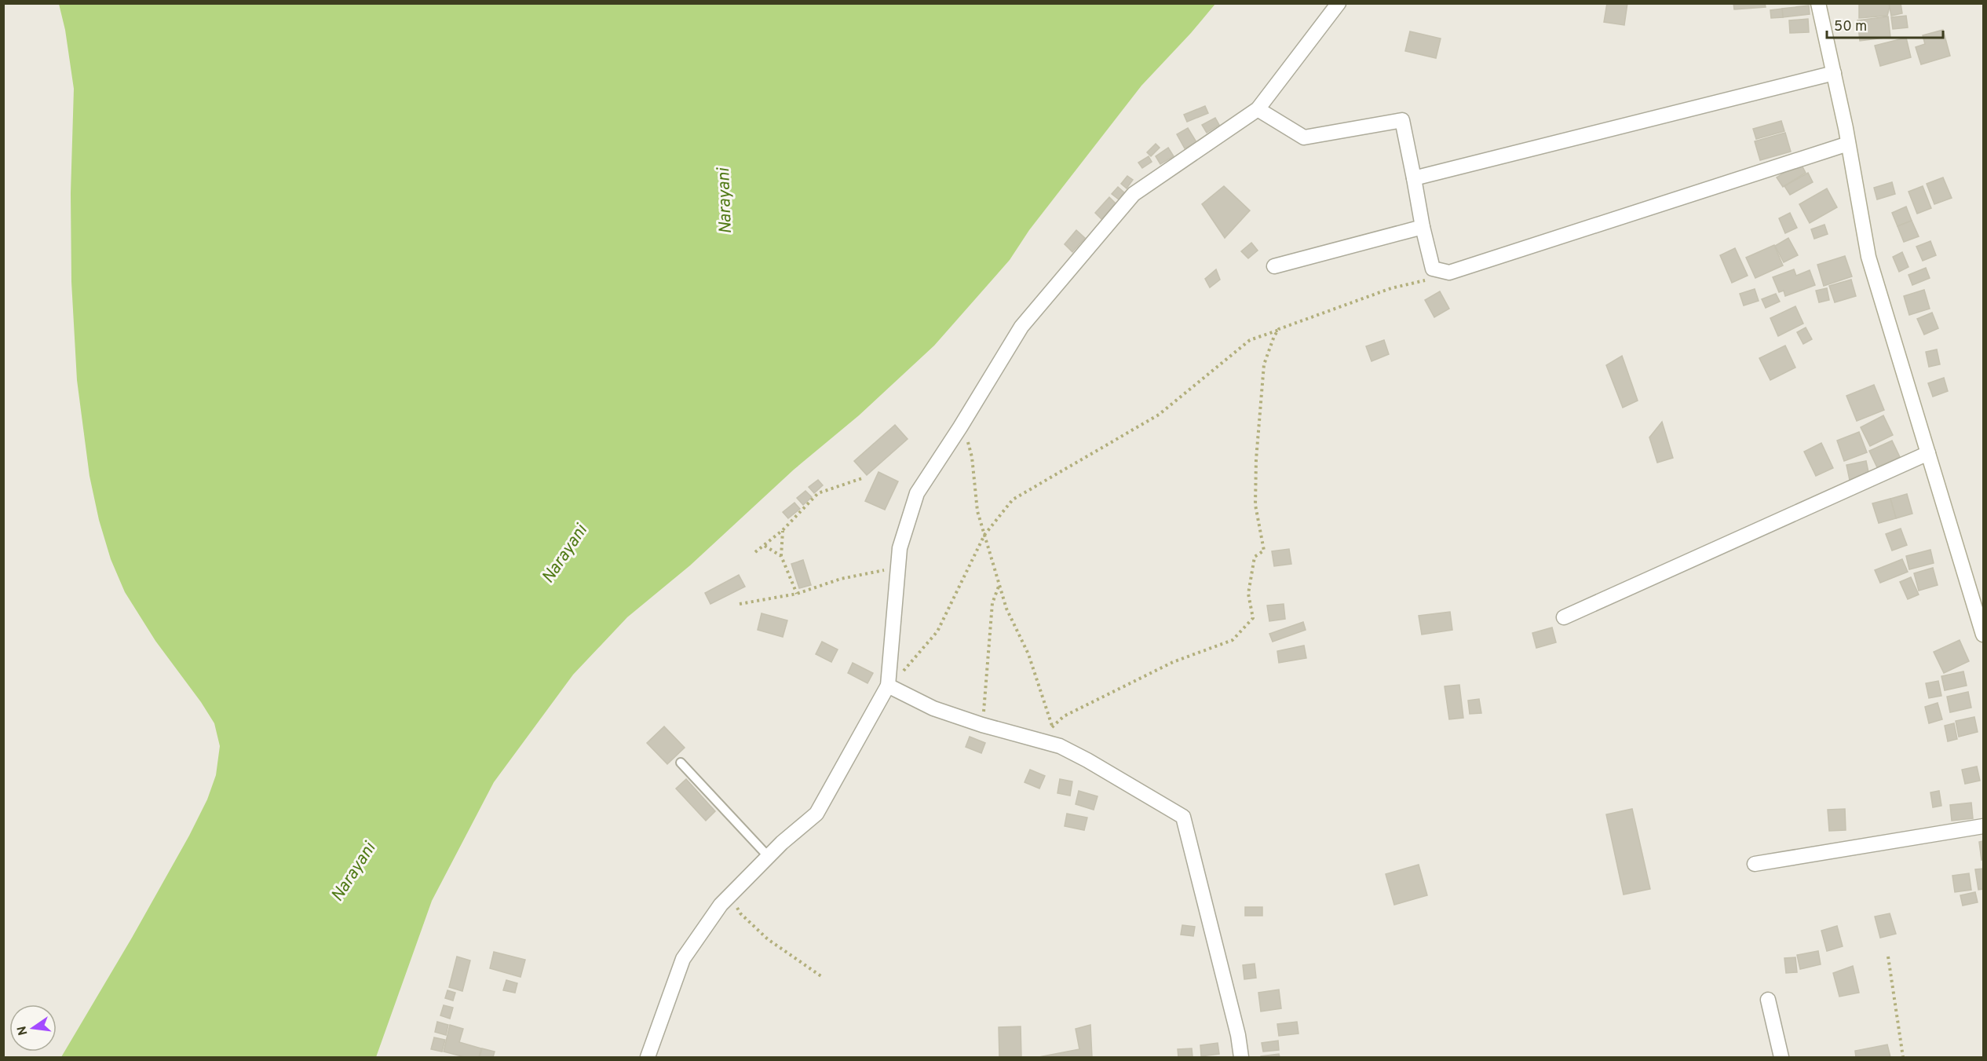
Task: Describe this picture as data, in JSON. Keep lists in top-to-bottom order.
{
  "water": ["Narayani"],
  "scale_bar": "50 m",
  "north": "left"
}
